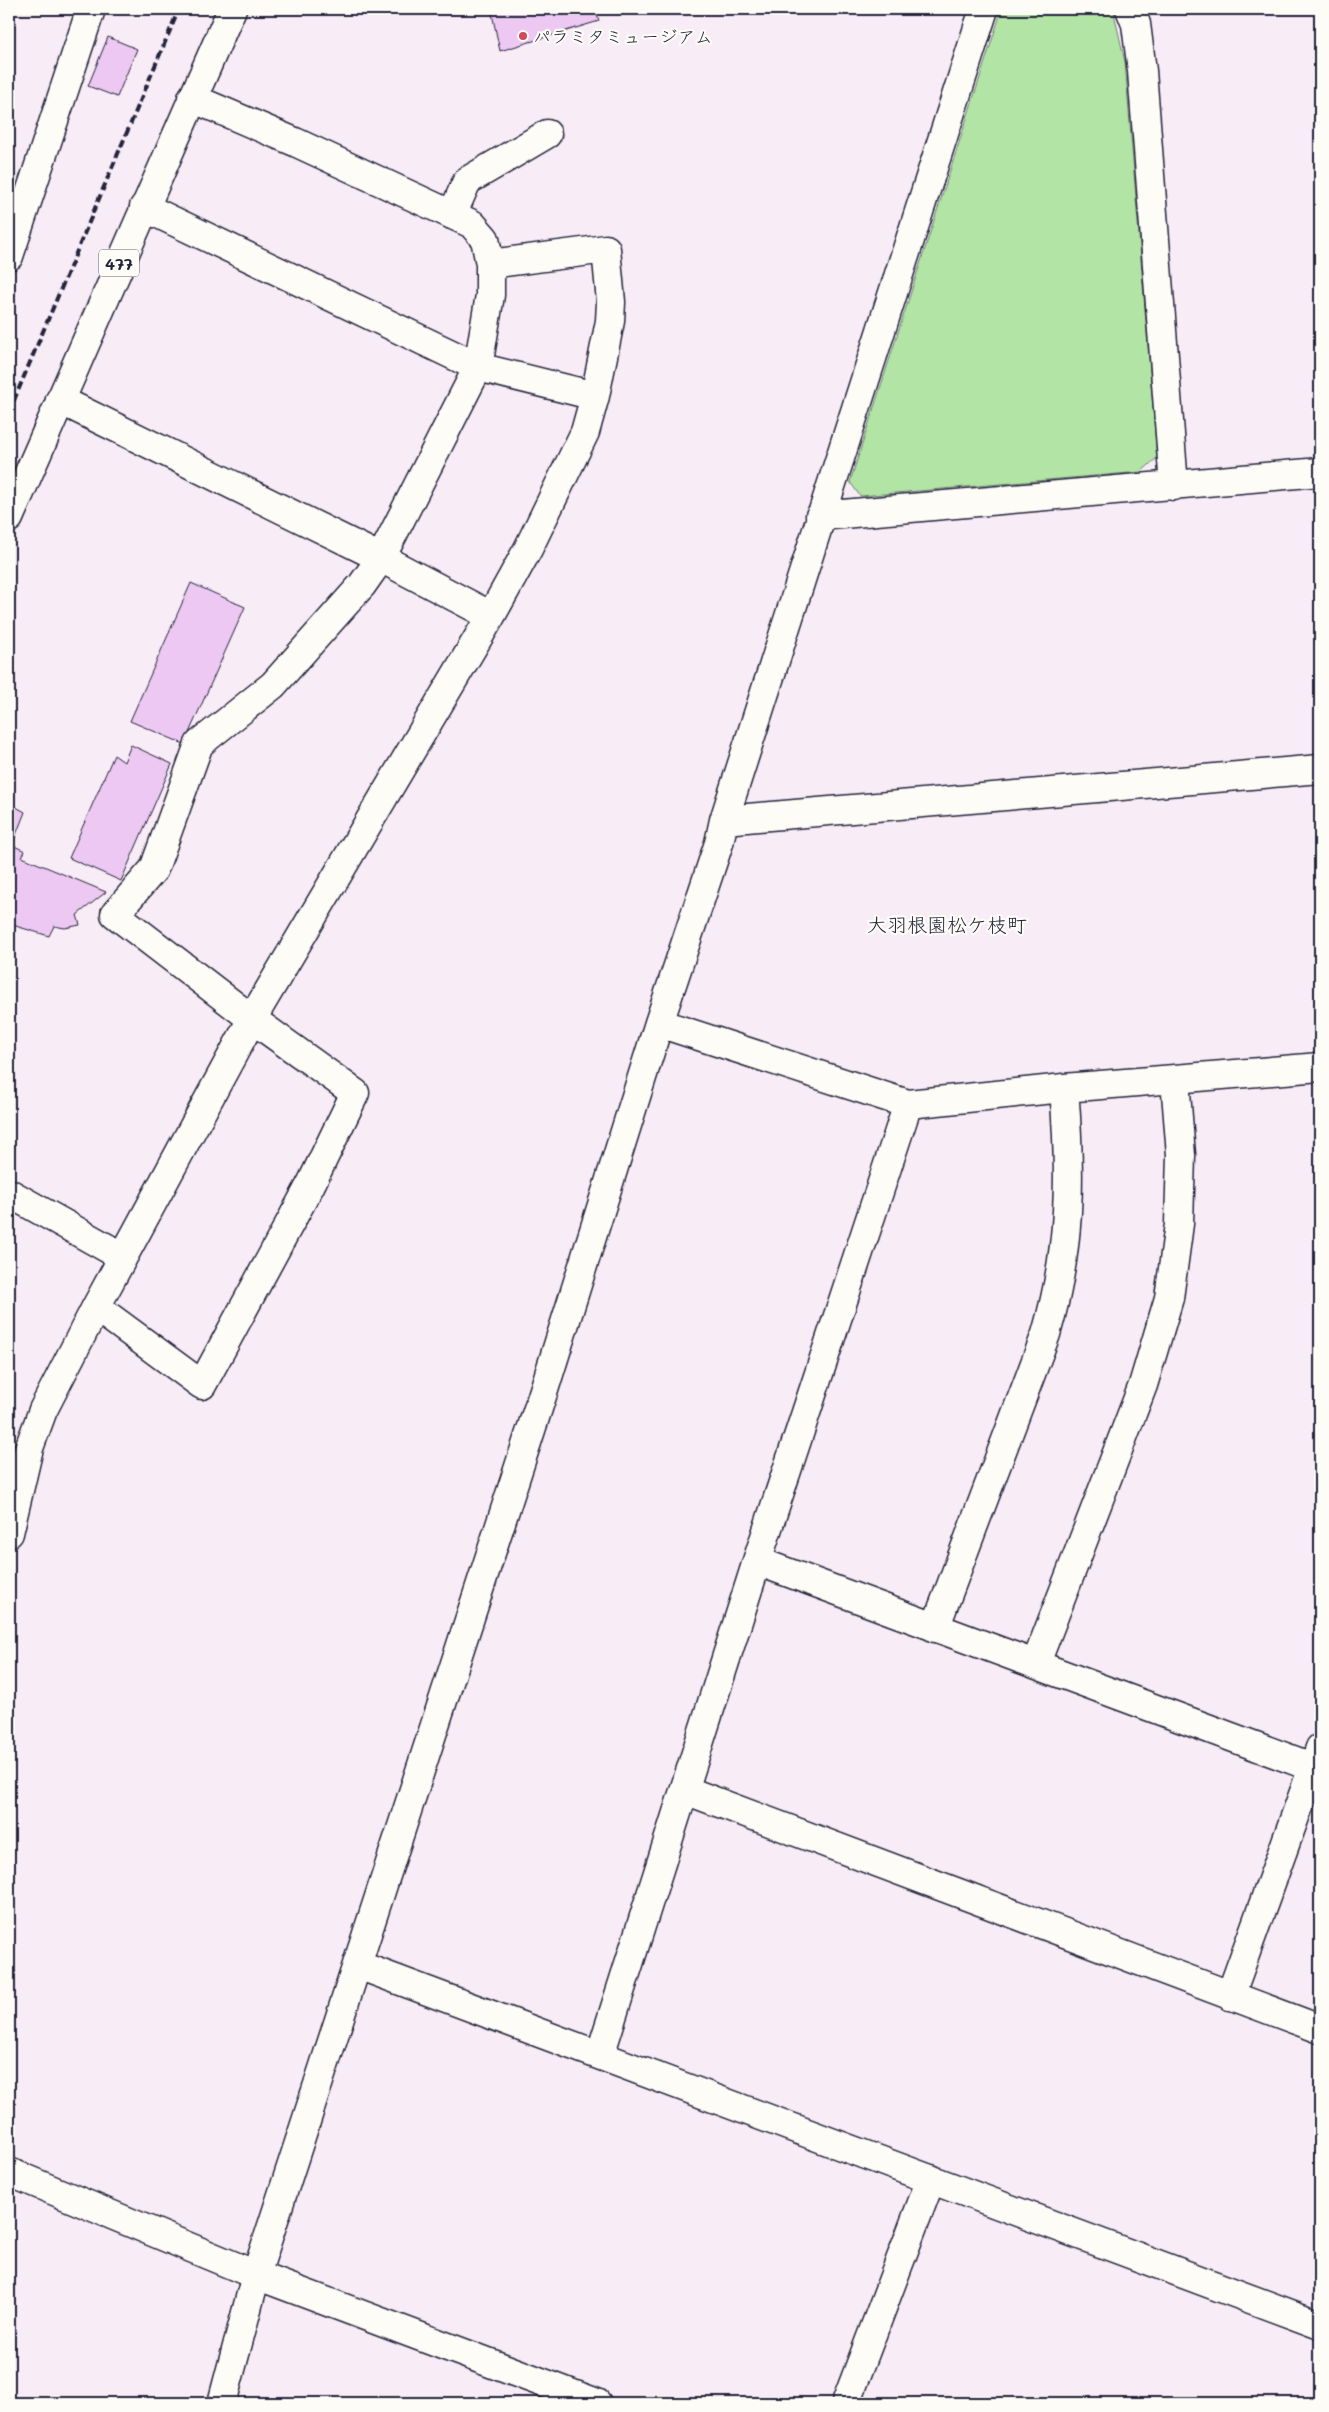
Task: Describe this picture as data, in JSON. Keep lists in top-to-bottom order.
{
  "streets": {
    "main road": ["477"]
  },
  "districts": ["大羽根園松ケ枝町"],
  "places": ["パラミタミュージアム"]
}
